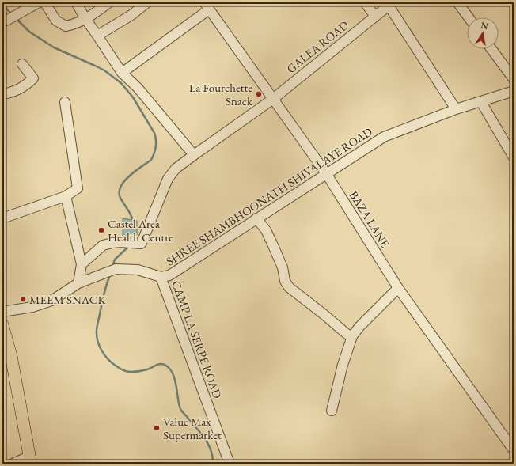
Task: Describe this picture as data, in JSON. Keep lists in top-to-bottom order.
{
  "streets": {
    "street": [
      "GALEA ROAD",
      "SHREE SHAMBHOONATH SHIVALAYE ROAD",
      "BAZA LANE",
      "CAMP LA SERPE ROAD"
    ]
  },
  "crossings": [
    ["GALEA ROAD", "BAZA LANE"],
    ["SHREE SHAMBHOONATH SHIVALAYE ROAD", "BAZA LANE"],
    ["SHREE SHAMBHOONATH SHIVALAYE ROAD", "CAMP LA SERPE ROAD"]
  ],
  "places": [
    "La Fourchette Snack",
    "Castel Area Health Centre",
    "MEEM SNACK",
    "Value Max Supermarket"
  ],
  "north": "top"
}
